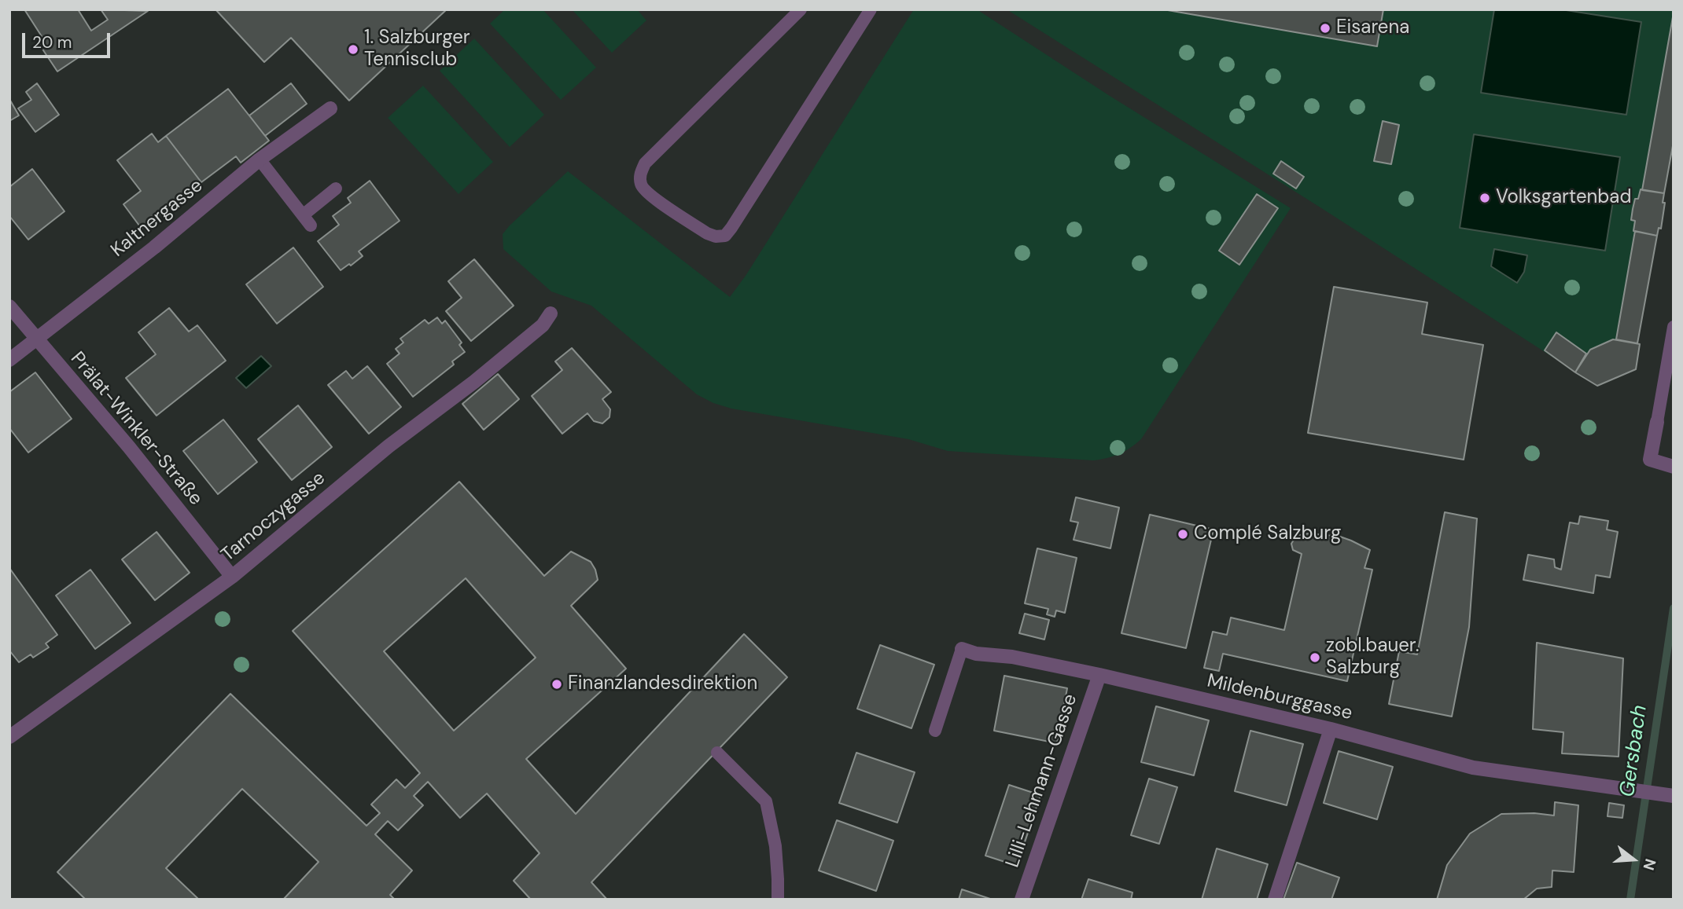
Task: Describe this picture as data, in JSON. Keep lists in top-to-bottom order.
{
  "streets": {
    "street": [
      "Kaltnergasse",
      "Prälat-Winkler-Straße",
      "Tarnoczygasse",
      "Mildenburggasse",
      "Lilli-Lehmann-Gasse"
    ]
  },
  "crossings": [
    ["Kaltnergasse", "Prälat-Winkler-Straße"],
    ["Prälat-Winkler-Straße", "Tarnoczygasse"],
    ["Mildenburggasse", "Lilli-Lehmann-Gasse"]
  ],
  "water": ["Gersbach"],
  "places": [
    "Eisarena",
    "1. Salzburger Tennisclub",
    "Volksgartenbad",
    "Complé Salzburg",
    "zobl.bauer. Salzburg",
    "Finanzlandesdirektion"
  ],
  "scale_bar": "20 m",
  "north": "right"
}
